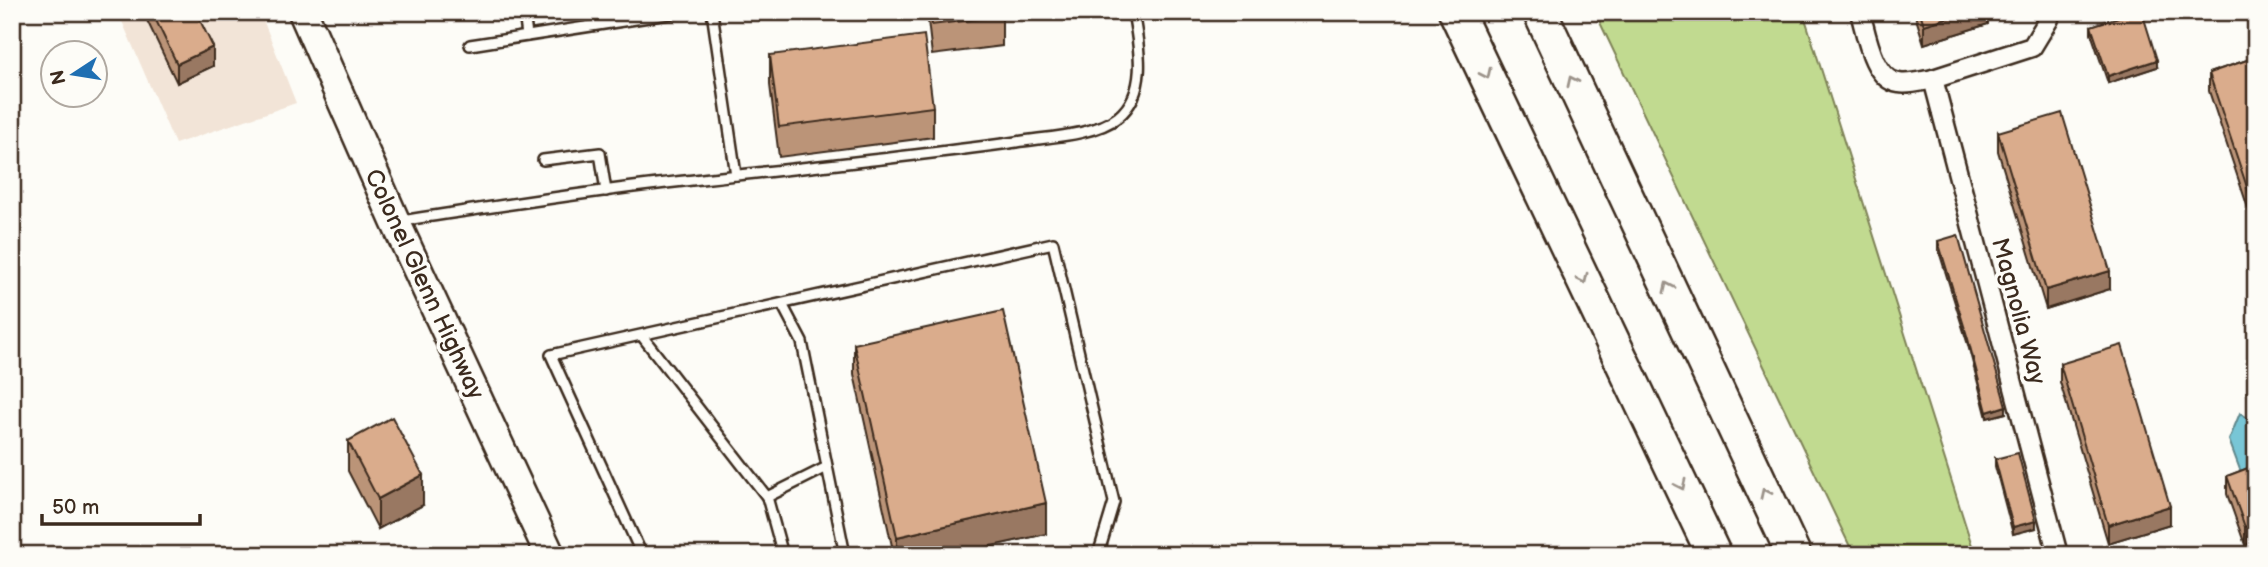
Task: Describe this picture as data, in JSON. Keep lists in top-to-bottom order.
{
  "streets": {
    "main road": ["Colonel Glenn Highway"],
    "street": ["Magnolia Way"]
  },
  "scale_bar": "50 m",
  "north": "left"
}
